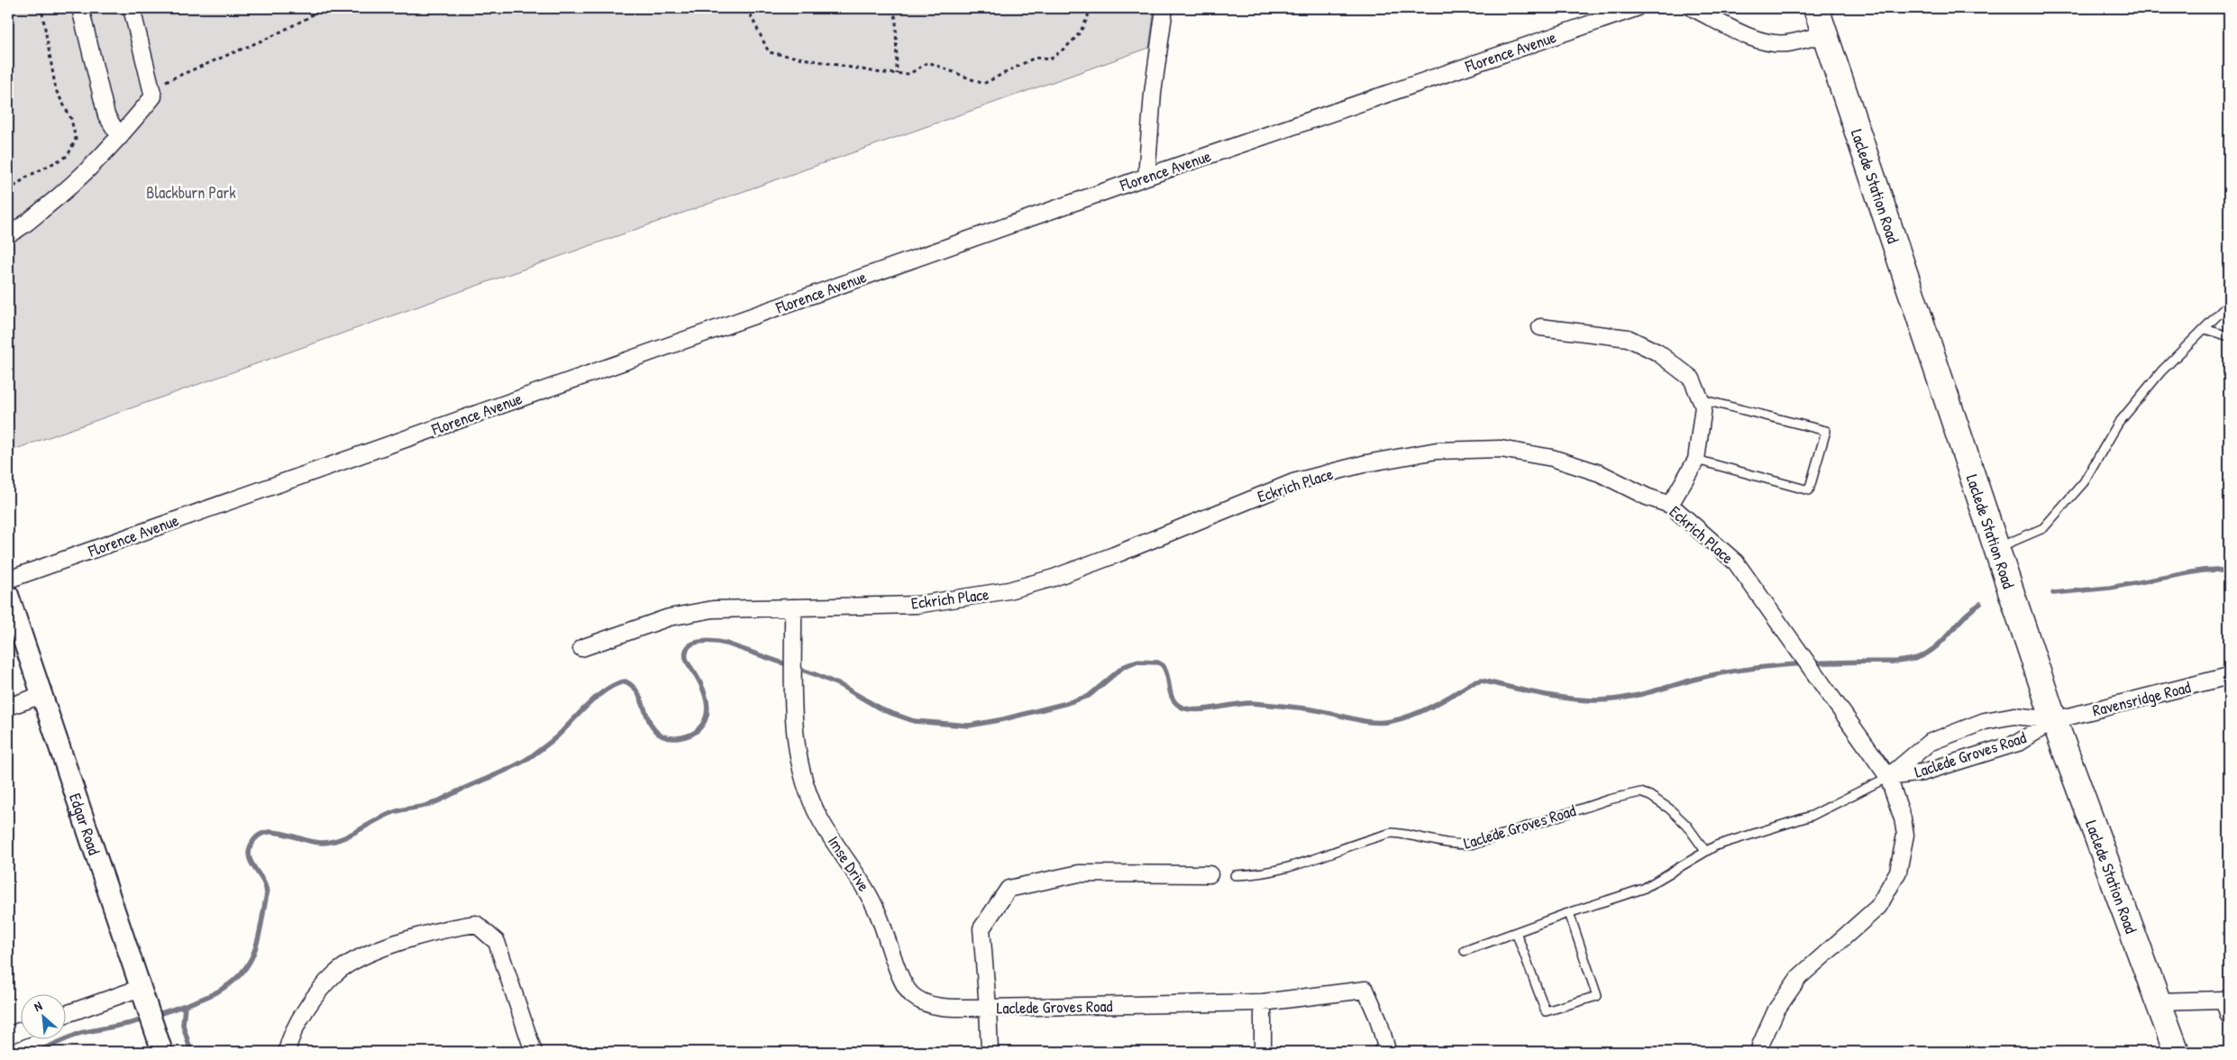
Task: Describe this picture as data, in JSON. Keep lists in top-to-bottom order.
{
  "streets": {
    "main road": ["Laclede Station Road"],
    "street": [
      "Florence Avenue",
      "Eckrich Place",
      "Ravensridge Road",
      "Laclede Groves Road",
      "Edgar Road",
      "Imse Drive"
    ]
  },
  "crossings": [
    ["Laclede Station Road", "Ravensridge Road"],
    ["Laclede Station Road", "Laclede Groves Road"],
    ["Eckrich Place", "Laclede Groves Road"],
    ["Eckrich Place", "Imse Drive"],
    ["Ravensridge Road", "Laclede Groves Road"],
    ["Laclede Groves Road", "Imse Drive"]
  ],
  "parks": ["Blackburn Park"],
  "north": "top left"
}
